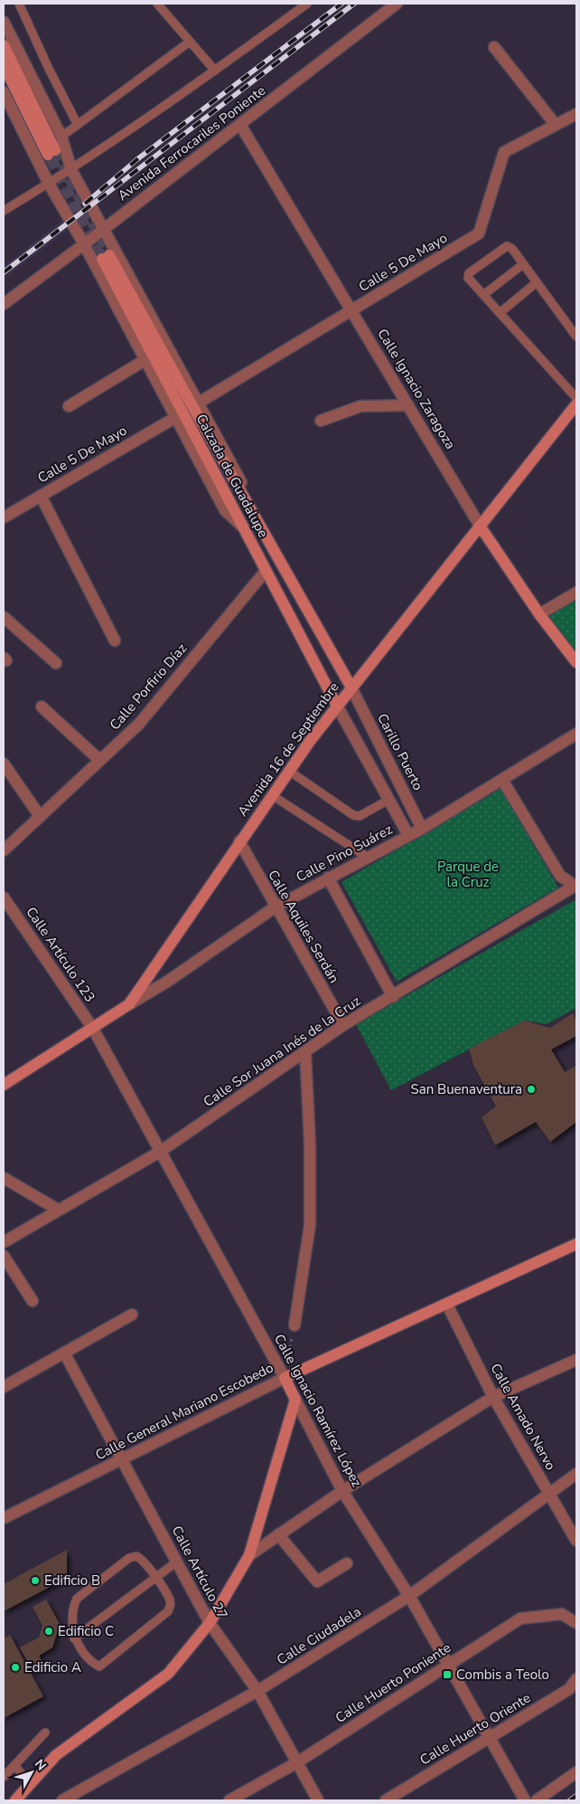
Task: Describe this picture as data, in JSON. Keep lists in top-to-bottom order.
{
  "streets": {
    "main road": [
      "Calle Ignacio Zaragoza",
      "Calzada de Guadalupe",
      "Avenida 16 de Septiembre",
      "Calle Ignacio Ramírez López",
      "Calle General Mariano Escobedo"
    ],
    "street": [
      "Avenida Ferrocariles Poniente",
      "Calle 5 De Mayo",
      "Calle Porfirio Díaz",
      "Carillo Puerto",
      "Calle Pino Suárez",
      "Calle Aquiles Serdán",
      "Calle Artículo 123",
      "Calle Sor Juana Inés de la Cruz",
      "Calle Amado Nervo",
      "Calle Artículo 27",
      "Calle Ciudadela",
      "Calle Huerto Poniente",
      "Calle Huerto Oriente"
    ]
  },
  "crossings": [
    ["Avenida Ferrocariles Poniente", "Calle Ignacio Zaragoza"],
    ["Calle 5 De Mayo", "Calle Ignacio Zaragoza"],
    ["Calle Ignacio Zaragoza", "Avenida 16 de Septiembre"],
    ["Calzada de Guadalupe", "Calle Porfirio Díaz"],
    ["Calzada de Guadalupe", "Avenida 16 de Septiembre"],
    ["Calzada de Guadalupe", "Carillo Puerto"],
    ["Avenida 16 de Septiembre", "Carillo Puerto"],
    ["Avenida 16 de Septiembre", "Calle Pino Suárez"],
    ["Avenida 16 de Septiembre", "Calle Aquiles Serdán"],
    ["Avenida 16 de Septiembre", "Calle Artículo 123"],
    ["Avenida 16 de Septiembre", "Calle Ignacio Ramírez López"],
    ["Carillo Puerto", "Calle Pino Suárez"],
    ["Calle Pino Suárez", "Calle Aquiles Serdán"],
    ["Calle Aquiles Serdán", "Calle Sor Juana Inés de la Cruz"],
    ["Calle Artículo 123", "Calle Ignacio Ramírez López"],
    ["Calle Sor Juana Inés de la Cruz", "Calle Ignacio Ramírez López"],
    ["Calle Ignacio Ramírez López", "Calle General Mariano Escobedo"],
    ["Calle Ignacio Ramírez López", "Calle Ciudadela"],
    ["Calle Ignacio Ramírez López", "Calle Huerto Poniente"],
    ["Calle Ignacio Ramírez López", "Calle Huerto Oriente"],
    ["Calle General Mariano Escobedo", "Calle Amado Nervo"],
    ["Calle General Mariano Escobedo", "Calle Artículo 27"],
    ["Calle Amado Nervo", "Calle Ciudadela"],
    ["Calle Artículo 27", "Calle Ciudadela"],
    ["Calle Artículo 27", "Calle Huerto Poniente"]
  ],
  "parks": ["Parque de la Cruz"],
  "places": {
    "other": [
      "San Buenaventura",
      "Edificio B",
      "Edificio C",
      "Edificio A"
    ],
    "transit": ["Combis a Teolo"]
  },
  "north": "top right"
}
